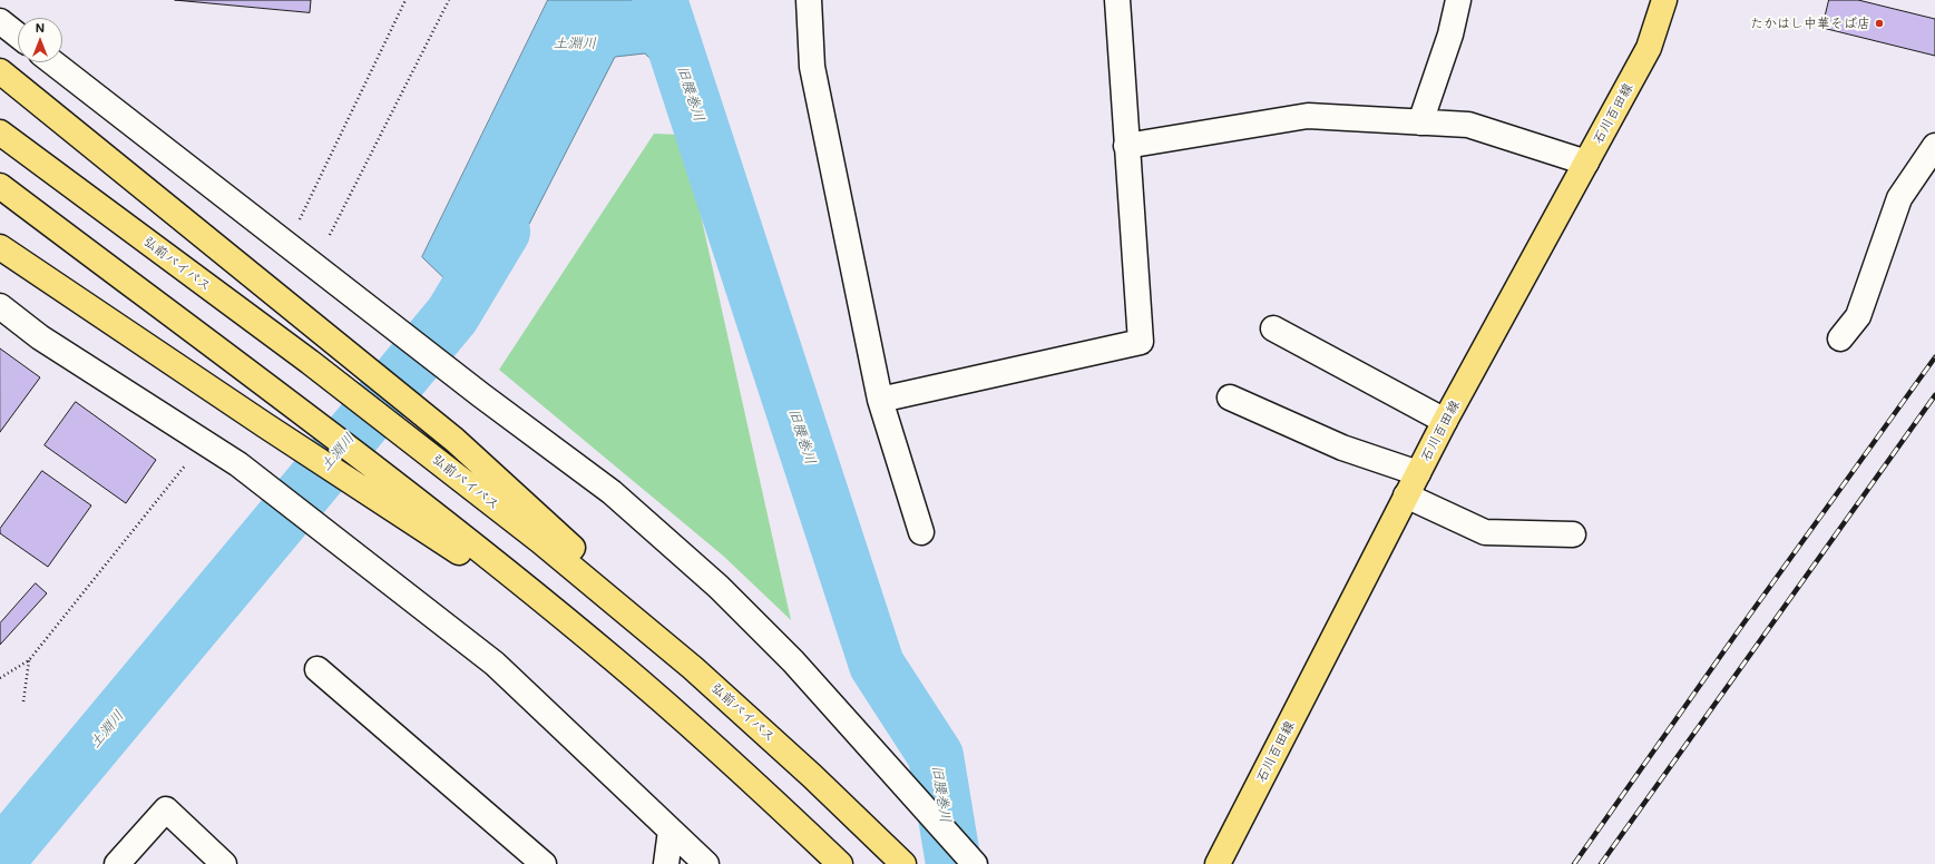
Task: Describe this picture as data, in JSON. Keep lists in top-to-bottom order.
{
  "streets": {
    "main road": ["石川百田線", "弘前バイパス"]
  },
  "water": ["土淵川", "旧腰巻川"],
  "places": ["たかはし中華そば店"],
  "north": "top"
}
